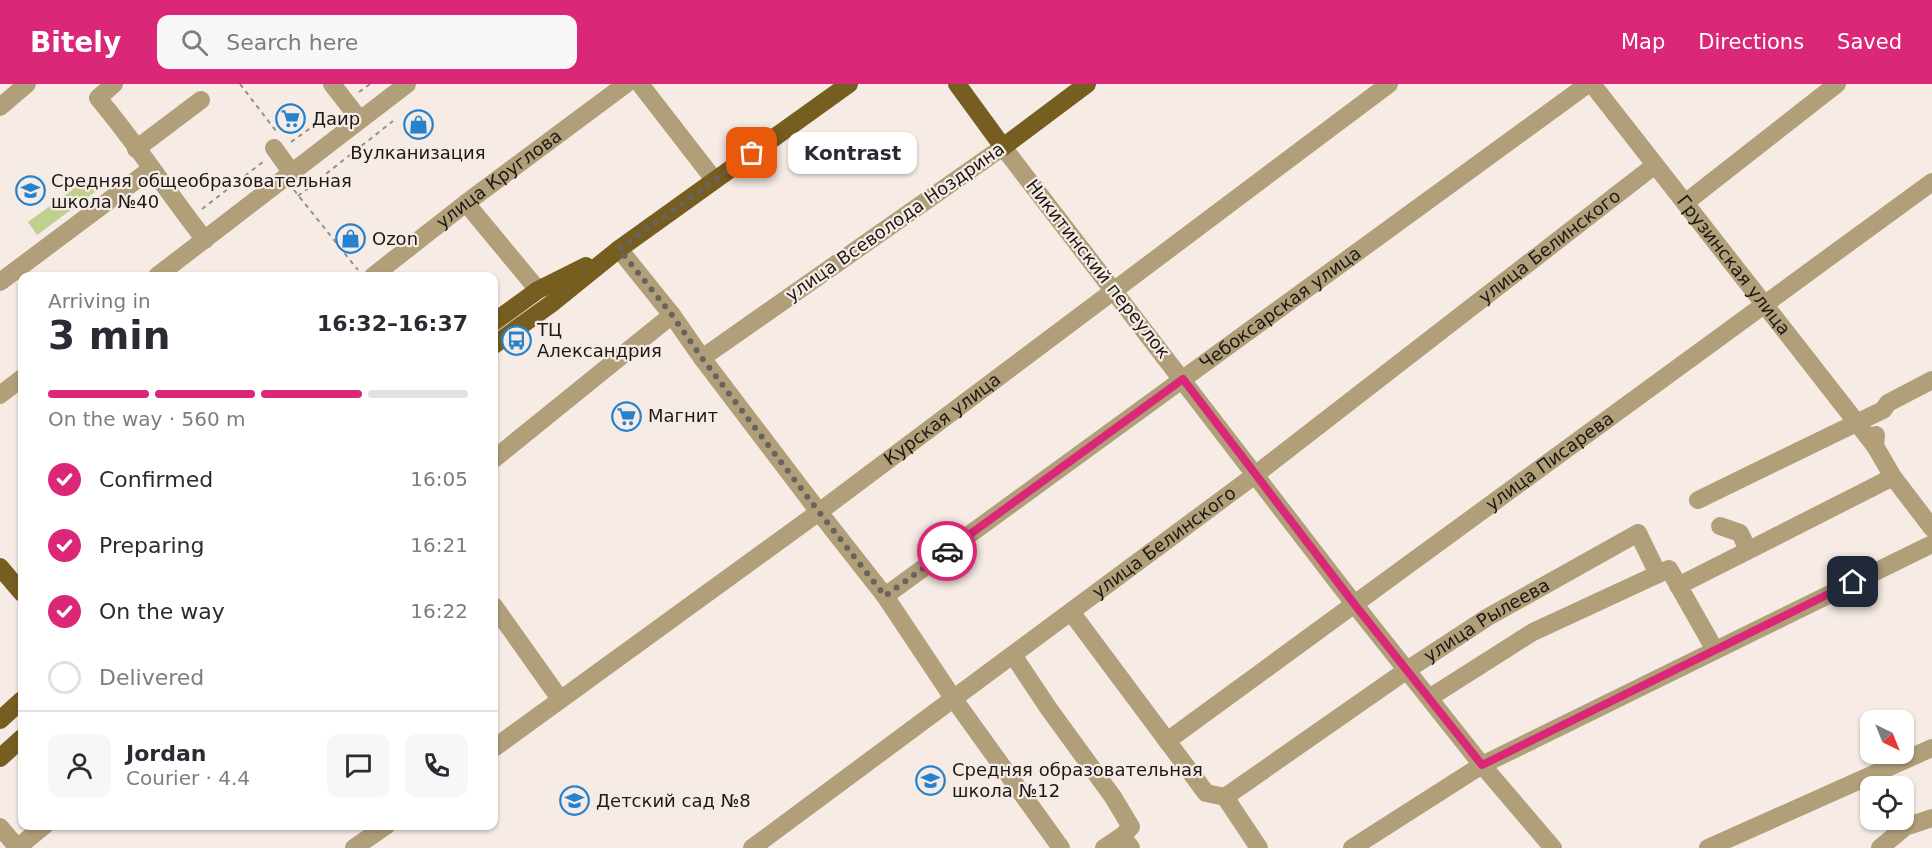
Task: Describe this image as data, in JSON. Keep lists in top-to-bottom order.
{
  "streets": {
    "main road": ["улица Всеволода Ноздрина", "Никитинский переулок"],
    "street": [
      "улица Круглова",
      "улица Белинского",
      "Грузинская улица",
      "Чебоксарская улица",
      "Курская улица",
      "улица Писарева",
      "улица Рылеева"
    ]
  },
  "crossings": [
    ["улица Всеволода Ноздрина", "Никитинский переулок"],
    ["улица Белинского", "Грузинская улица"],
    ["улица Белинского", "Никитинский переулок"],
    ["Грузинская улица", "Чебоксарская улица"],
    ["Грузинская улица", "улица Писарева"],
    ["Никитинский переулок", "Чебоксарская улица"],
    ["Никитинский переулок", "Курская улица"],
    ["Никитинский переулок", "улица Писарева"],
    ["Никитинский переулок", "улица Рылеева"]
  ],
  "places": {
    "supermarket": ["Даир", "Магнит"],
    "shop": ["Вулканизация", "Ozon"],
    "other": ["Kontrast"],
    "school or university": ["Средняя общеобразовательная школа №40", "Средняя образовательная школа №12", "Детский сад №8"],
    "bus stop": ["ТЦ Александрия"]
  },
  "north": "bottom right",
  "page": {
    "header": "Bitely",
    "search": "Search here",
    "nav": ["Map", "Directions", "Saved"],
    "bubble": "Kontrast",
    "heading": ["3 min", "Arriving in", "16:32–16:37"],
    "panel": ["Jordan", "Courier · 4.4"],
    "bar": "On the way · 560 m",
    "list": [
      ["Confirmed", "16:05"],
      ["Preparing", "16:21"],
      ["On the way", "16:22"],
      "Delivered"
    ]
  }
}
